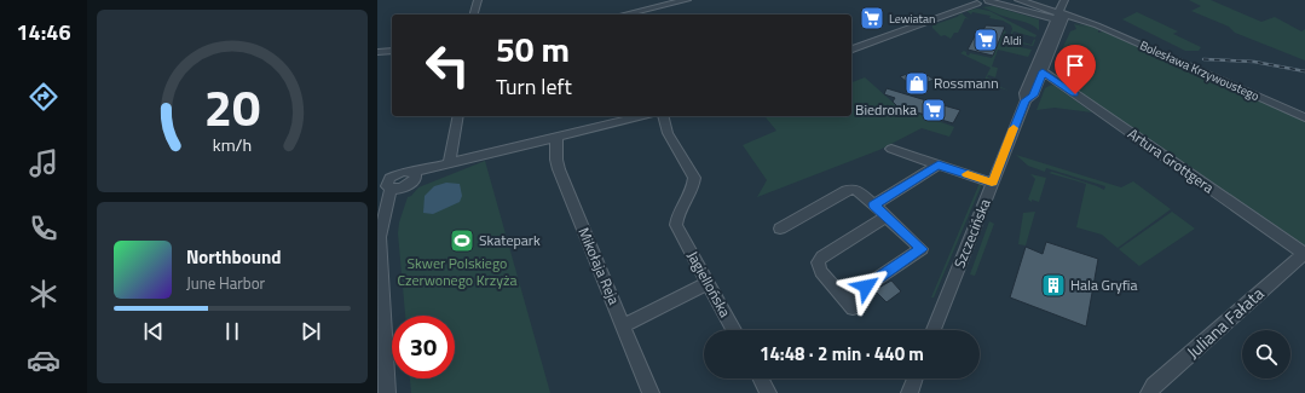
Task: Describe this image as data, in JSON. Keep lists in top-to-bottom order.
{
  "streets": {
    "street": [
      "Bolesława Krzywoustego",
      "Artura Grottgera",
      "Szczecińska",
      "Mikołaja Reja",
      "Jagiellońska",
      "Juliana Fałata"
    ]
  },
  "crossings": [
    ["Bolesława Krzywoustego", "Szczecińska"],
    ["Artura Grottgera", "Szczecińska"],
    ["Artura Grottgera", "Juliana Fałata"]
  ],
  "parks": ["Skwer Polskiego Czerwonego Krzyża"],
  "places": {
    "supermarket": ["Lewiatan", "Aldi", "Biedronka"],
    "shop": ["Rossmann"],
    "sports": ["Skatepark"],
    "building": ["Hala Gryfia"]
  },
  "page": {
    "tabs": "14:46",
    "turn": ["50 m", "Turn left"],
    "song": ["Northbound", "June Harbor"],
    "limit": "30",
    "trip": "14:48 · 2 min · 440 m",
    "gauge": ["20", "km/h"]
  }
}
